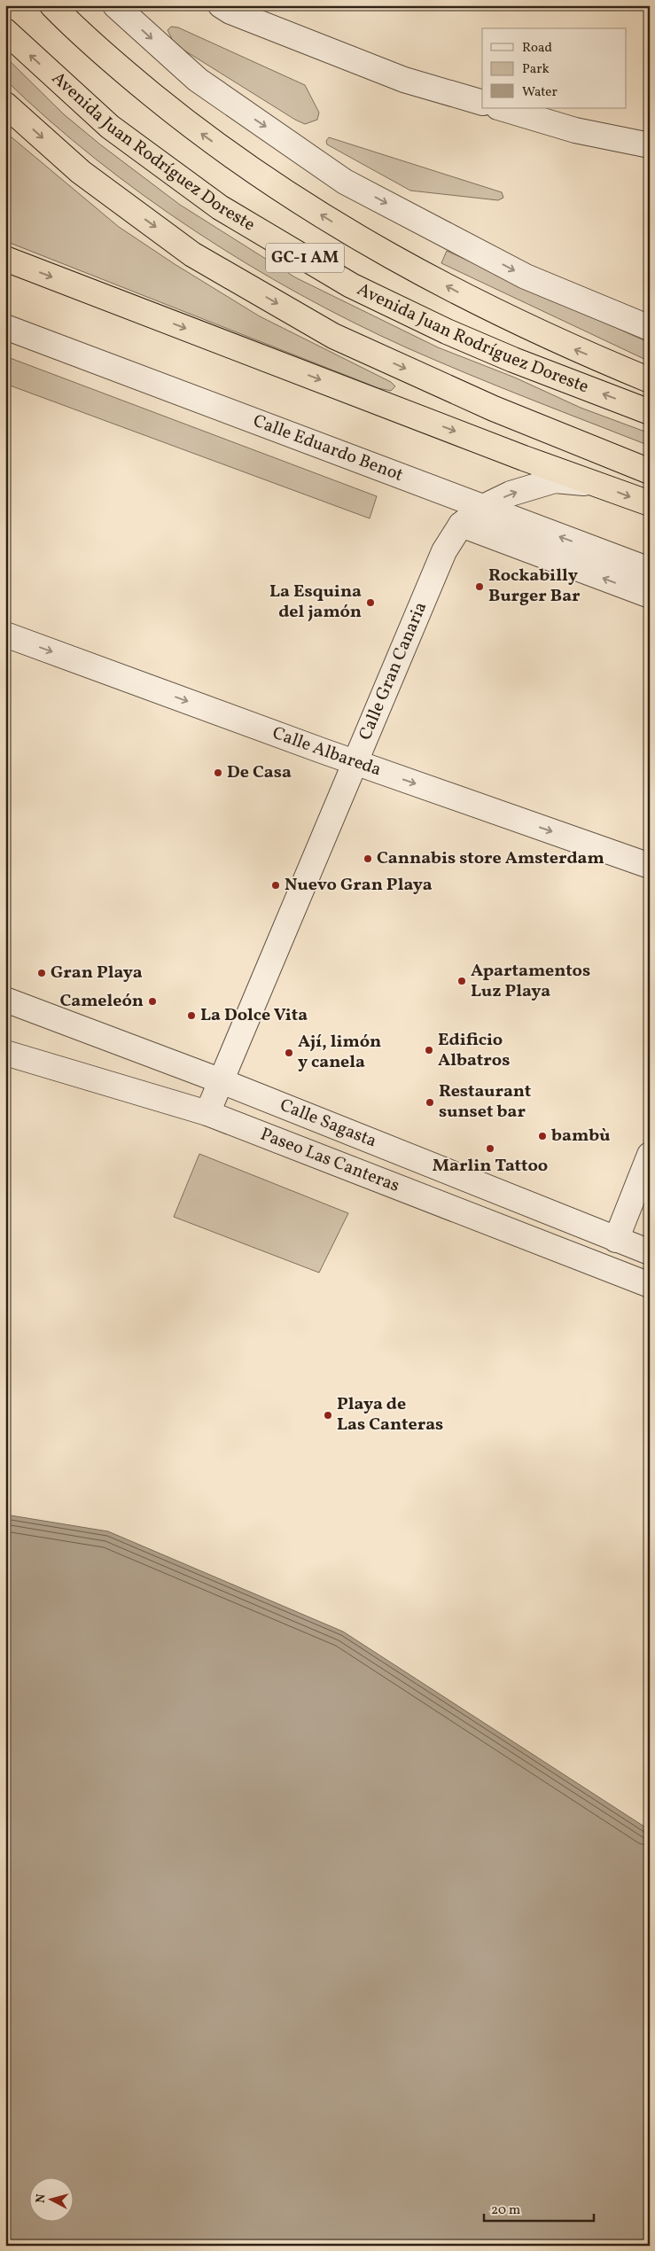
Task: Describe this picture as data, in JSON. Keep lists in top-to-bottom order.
{
  "streets": {
    "highway": ["Avenida Juan Rodríguez Doreste", "GC-1 AM"],
    "street": [
      "Calle Eduardo Benot",
      "Calle Gran Canaria",
      "Calle Albareda",
      "Calle Sagasta",
      "Paseo Las Canteras"
    ]
  },
  "crossings": [
    ["Calle Eduardo Benot", "Calle Gran Canaria"],
    ["Calle Gran Canaria", "Calle Albareda"],
    ["Calle Gran Canaria", "Calle Sagasta"],
    ["Calle Gran Canaria", "Paseo Las Canteras"]
  ],
  "one_way": ["Calle Albareda"],
  "places": [
    "Rockabilly Burger Bar",
    "La Esquina del jamón",
    "De Casa",
    "Cannabis store Amsterdam",
    "Nuevo Gran Playa",
    "Gran Playa",
    "Apartamentos Luz Playa",
    "Cameleón",
    "La Dolce Vita",
    "Edificio Albatros",
    "Ají, limón y canela",
    "Restaurant sunset bar",
    "bambù",
    "Marlin Tattoo",
    "Playa de Las Canteras"
  ],
  "legend": ["Road", "Park", "Water"],
  "scale_bar": "20 m",
  "north": "left"
}
